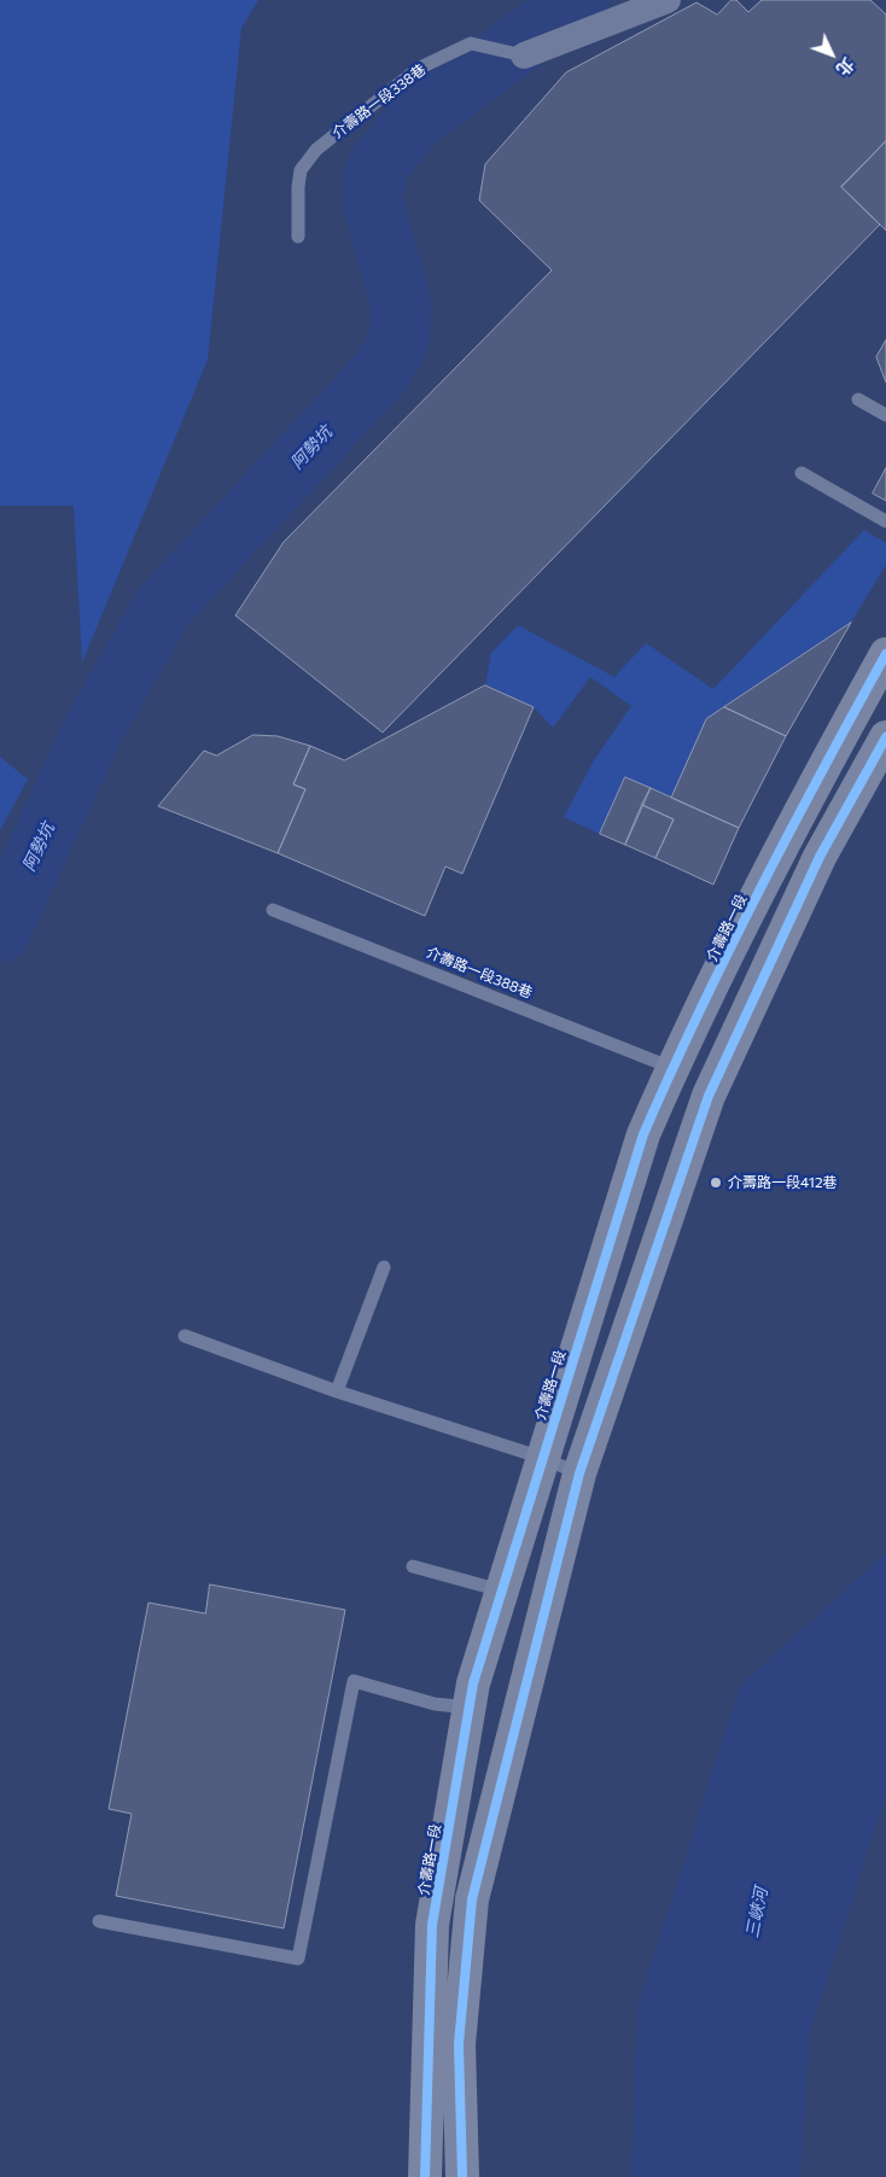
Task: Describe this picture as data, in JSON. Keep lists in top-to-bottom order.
{
  "streets": {
    "main road": ["介壽路一段"],
    "street": ["介壽路一段338巷"],
    "lane": ["介壽路一段388巷"]
  },
  "crossings": [
    ["介壽路一段", "介壽路一段388巷"]
  ],
  "water": ["阿勢坑", "三峽河"],
  "places": ["介壽路一段412巷"],
  "north": "bottom right"
}
